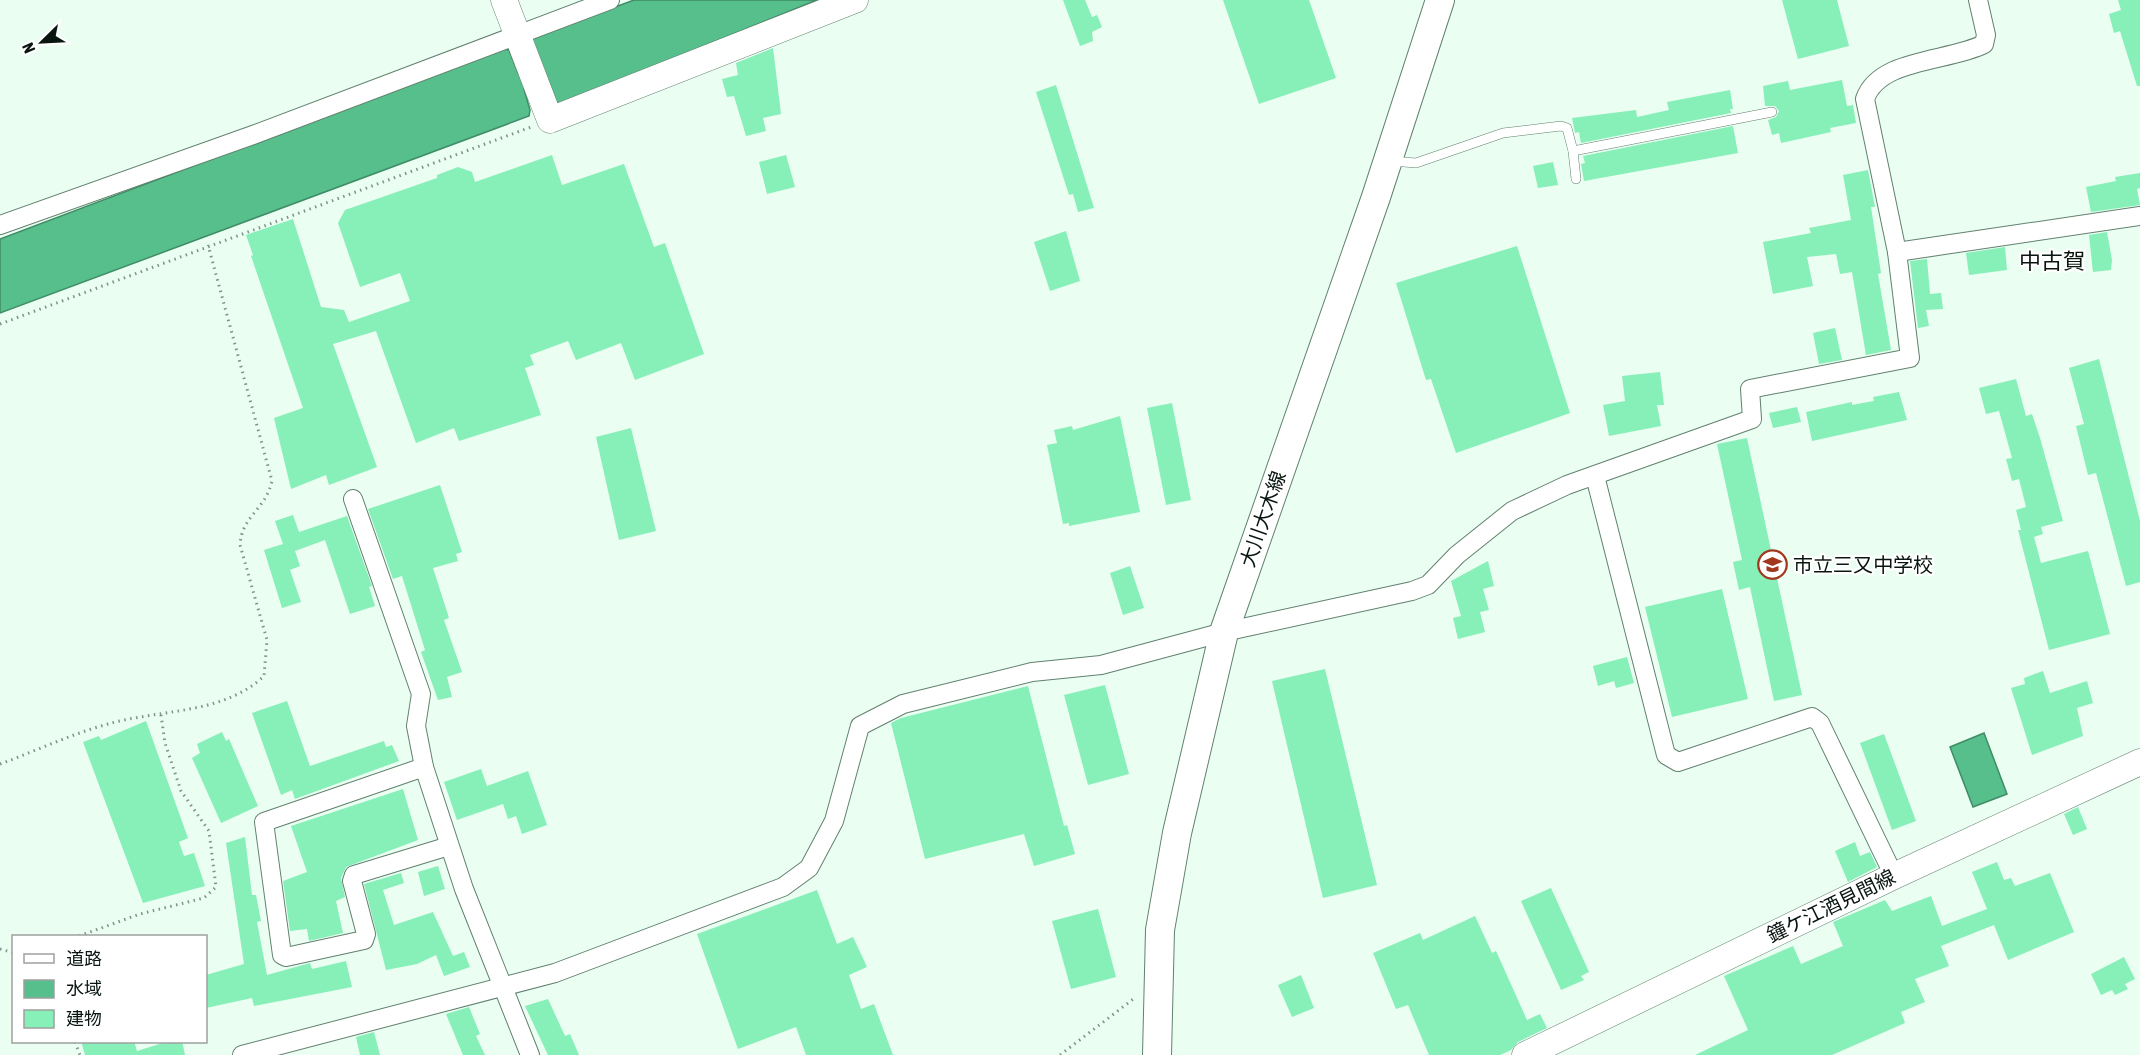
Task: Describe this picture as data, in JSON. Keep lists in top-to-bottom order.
{
  "streets": {
    "main road": ["大川大木線", "鐘ケ江酒見間線"]
  },
  "districts": ["中古賀"],
  "places": {
    "school or university": ["市立三又中学校"]
  },
  "legend": ["道路", "水域", "建物"],
  "north": "bottom left"
}
